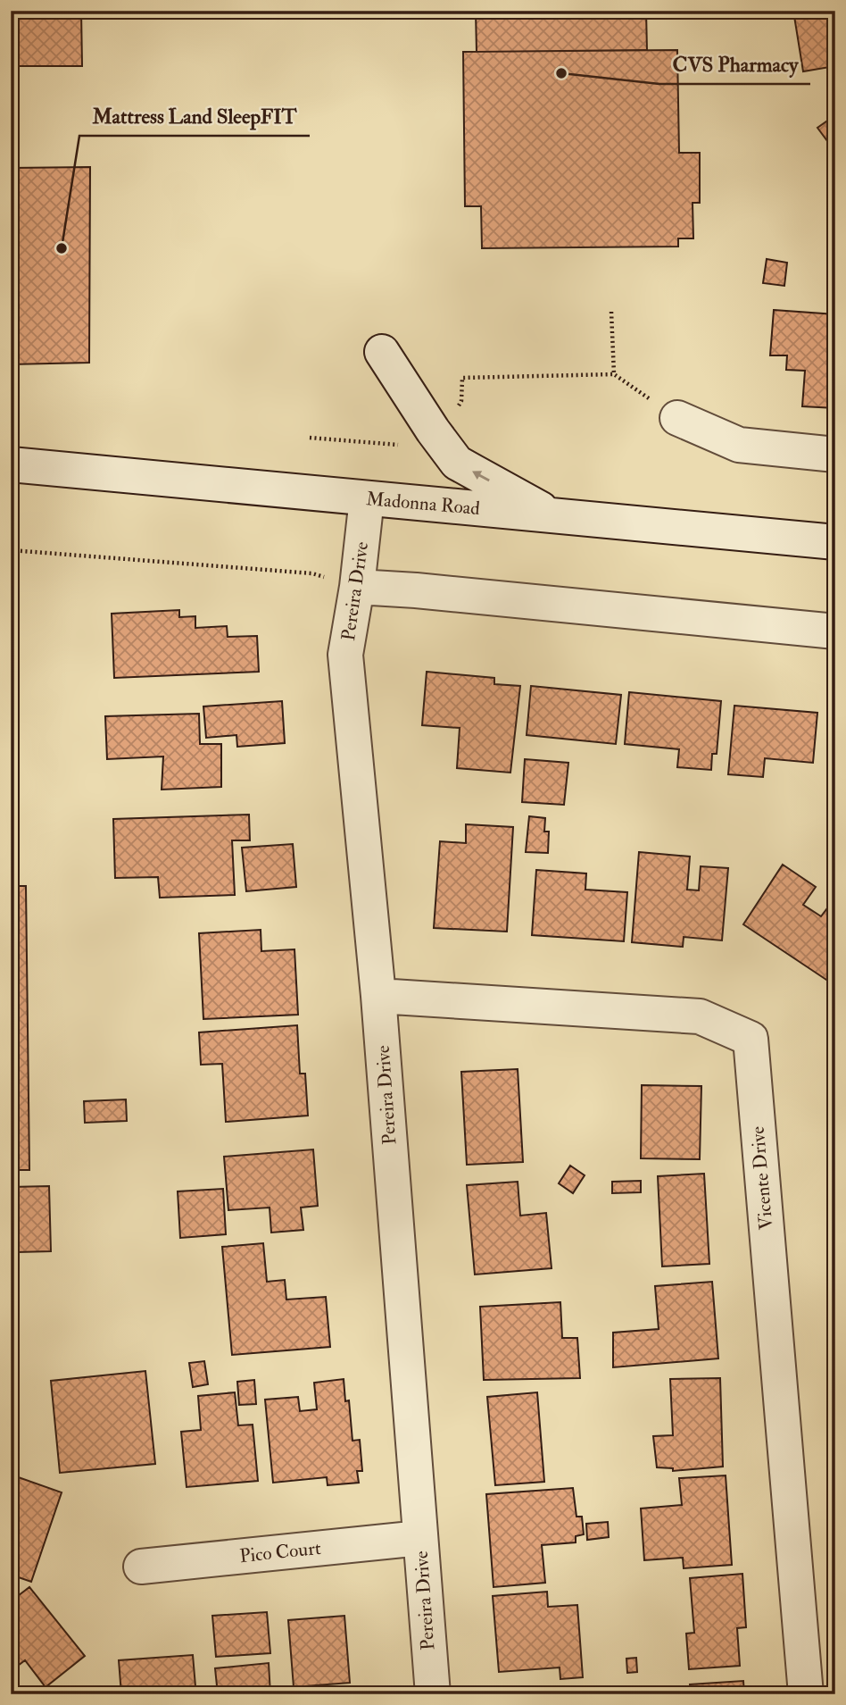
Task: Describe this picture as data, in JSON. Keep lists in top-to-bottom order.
{
  "streets": {
    "street": [
      "Madonna Road",
      "Pereira Drive",
      "Vicente Drive",
      "Pico Court"
    ]
  },
  "crossings": [
    ["Madonna Road", "Pereira Drive"],
    ["Pereira Drive", "Vicente Drive"],
    ["Pereira Drive", "Pico Court"]
  ],
  "places": ["CVS Pharmacy", "Mattress Land SleepFIT"]
}
